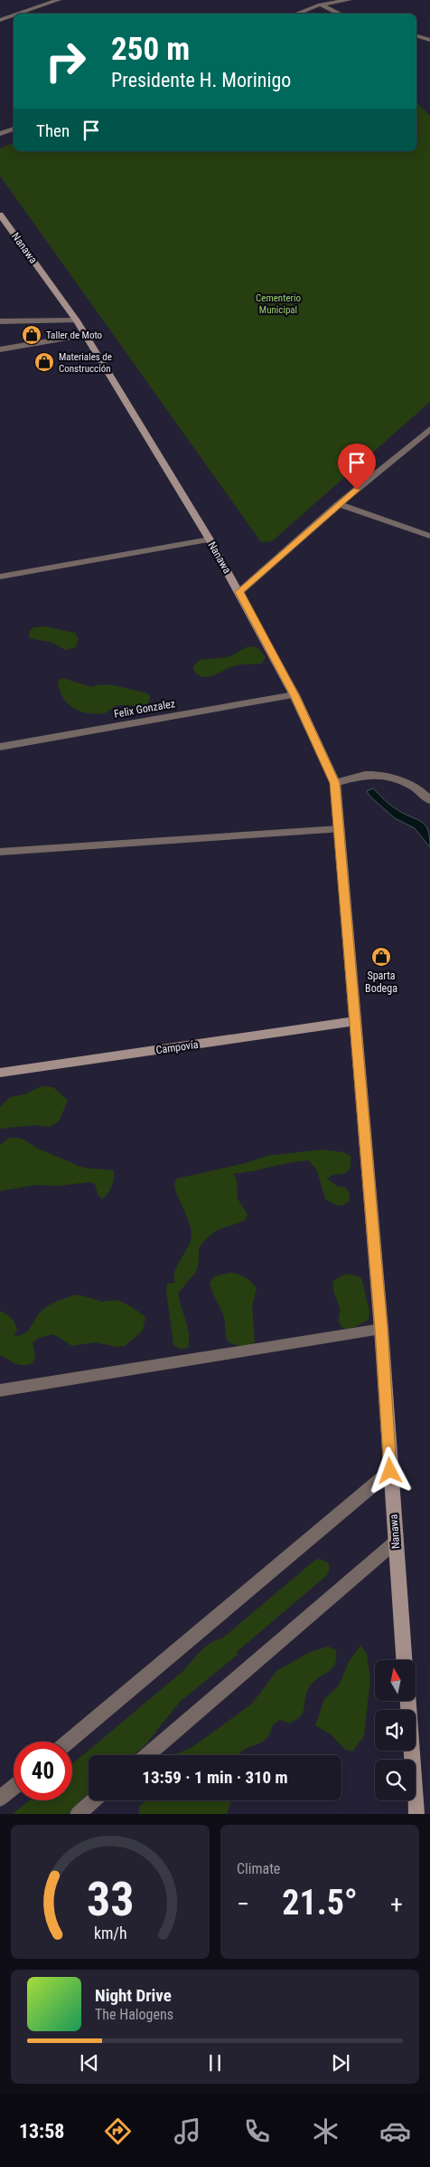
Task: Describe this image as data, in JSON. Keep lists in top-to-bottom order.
{
  "streets": {
    "street": ["Nanawa", "Felix Gonzalez", "Campovía"]
  },
  "crossings": [
    ["Nanawa", "Felix Gonzalez"],
    ["Nanawa", "Campovía"]
  ],
  "parks": ["Cementerio Municipal"],
  "places": {
    "shop": ["Taller de Moto", "Materiales de Construcción", "Sparta Bodega"]
  },
  "north": "top",
  "page": {
    "turn": ["250 m", "Presidente H. Morinigo"],
    "then": "Then",
    "limit": "40",
    "trip": "13:59 · 1 min · 310 m",
    "tile": "Climate",
    "heat": ["−", "21.5°", "+"],
    "song": ["Night Drive", "The Halogens"],
    "tabs": "13:58",
    "gauge": ["33", "km/h"]
  }
}
